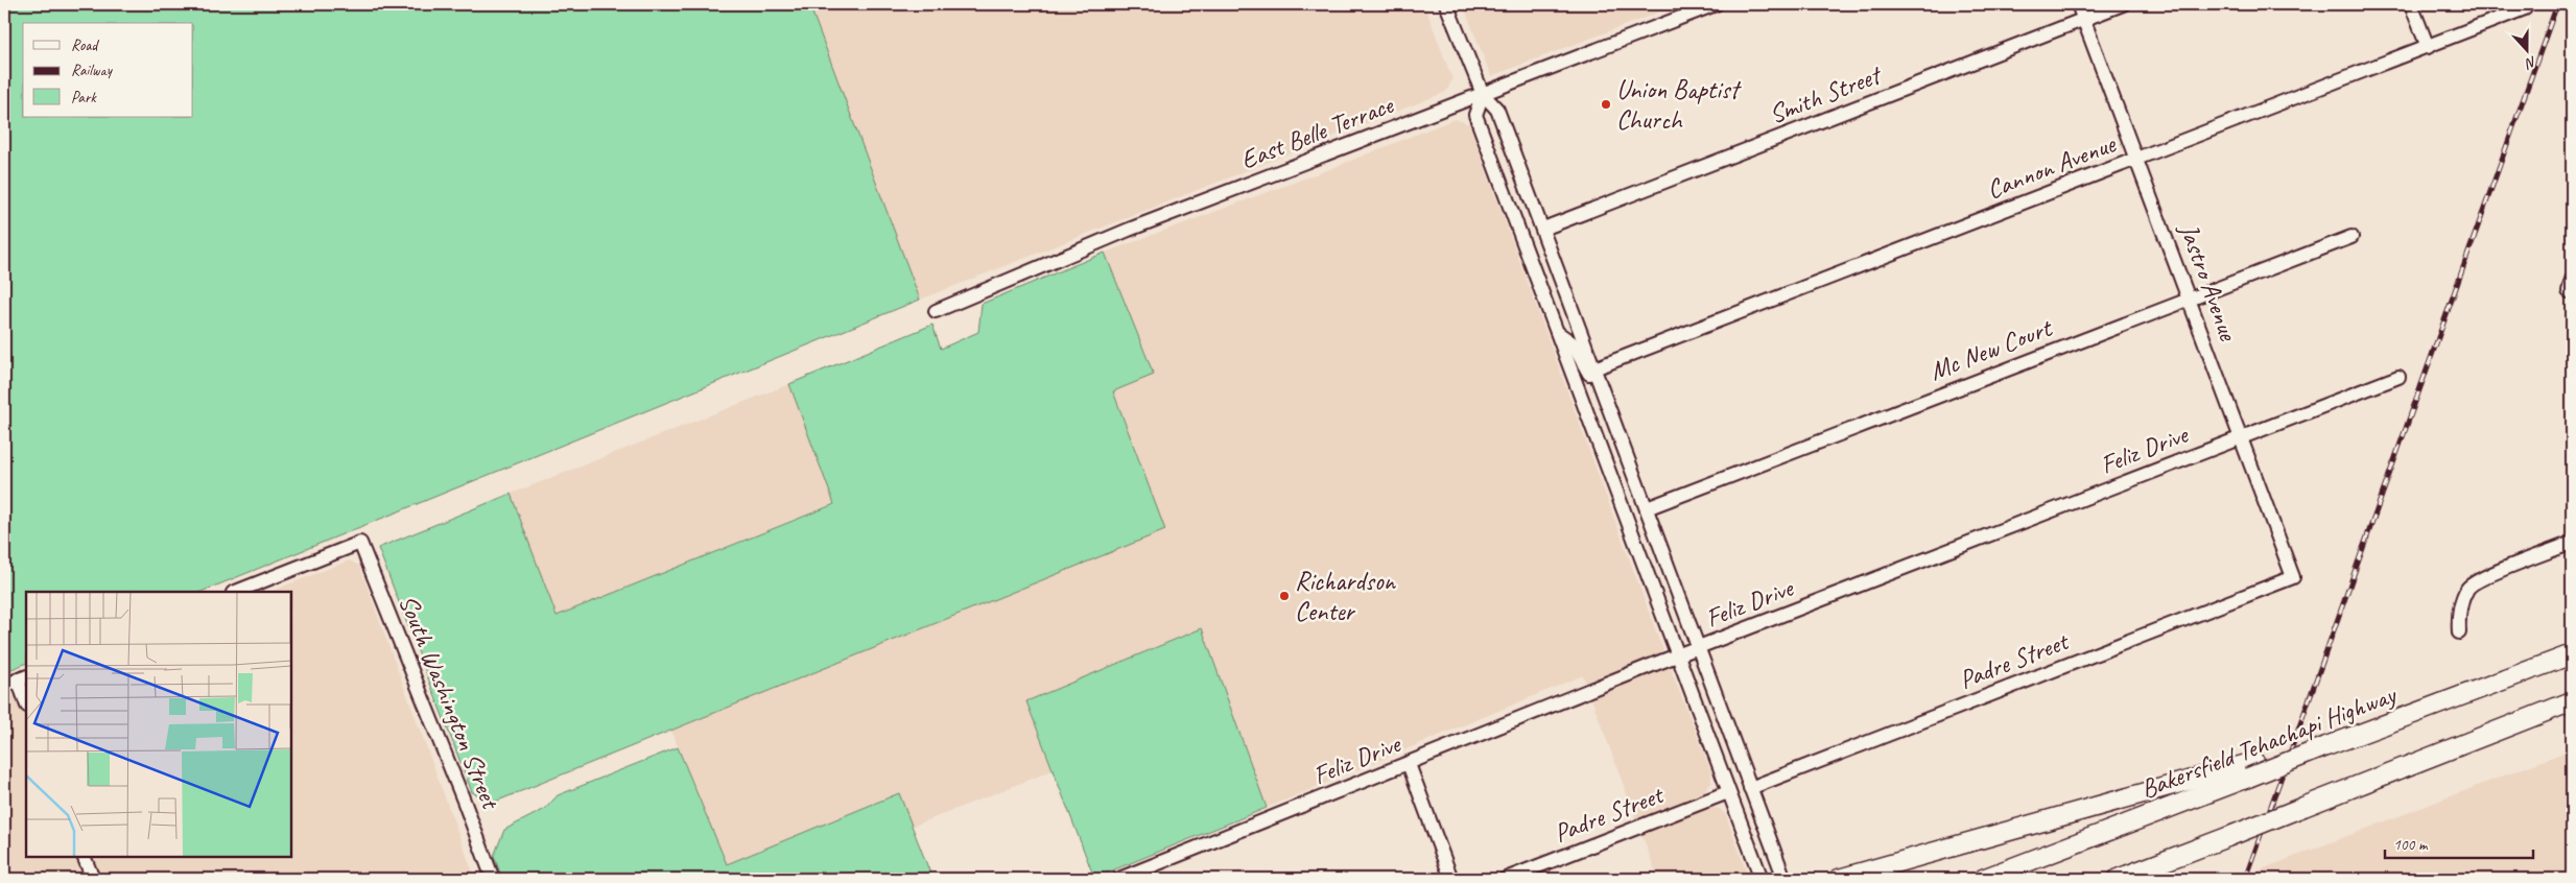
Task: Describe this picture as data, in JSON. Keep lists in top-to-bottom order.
{
  "streets": {
    "highway": ["Bakersfield Tehachapi Highway"],
    "street": [
      "Smith Street",
      "East Belle Terrace",
      "Cannon Avenue",
      "Jastro Avenue",
      "Mc New Court",
      "Feliz Drive",
      "Padre Street",
      "South Washington Street"
    ]
  },
  "crossings": [
    ["Smith Street", "Jastro Avenue"],
    ["Cannon Avenue", "Jastro Avenue"],
    ["Jastro Avenue", "Mc New Court"],
    ["Jastro Avenue", "Feliz Drive"],
    ["Jastro Avenue", "Padre Street"]
  ],
  "places": ["Union Baptist Church", "Richardson Center"],
  "legend": ["Road", "Railway", "Park"],
  "scale_bar": "100 m",
  "north": "bottom"
}
